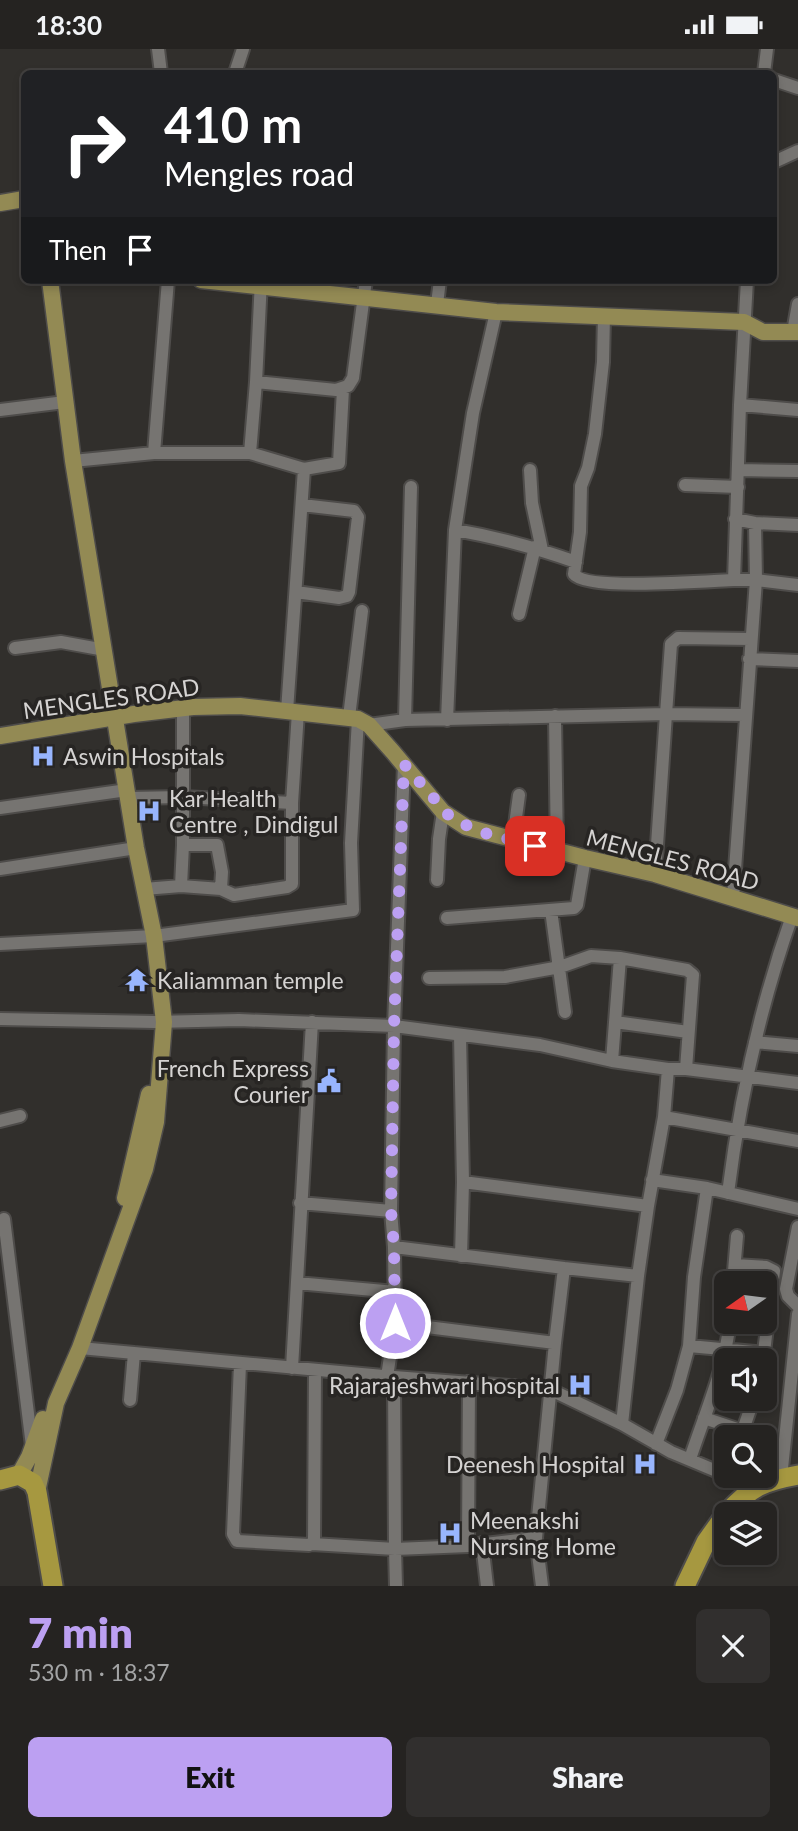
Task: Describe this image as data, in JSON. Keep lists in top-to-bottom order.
{
  "streets": {
    "main road": ["MENGLES ROAD"]
  },
  "places": {
    "hospital": [
      "Aswin Hospitals",
      "Kar Health Centre , Dindigul",
      "Rajarajeshwari hospital",
      "Deenesh Hospital",
      "Meenakshi Nursing Home"
    ],
    "temple": ["Kaliamman temple"],
    "public building": ["French Express Courier"]
  },
  "north": "left",
  "page": {
    "status": "18:30",
    "turn": ["410 m", "Mengles road"],
    "then": "Then",
    "heading": ["7 min", "530 m · 18:37"],
    "buttons": ["Exit", "Share"]
  }
}
